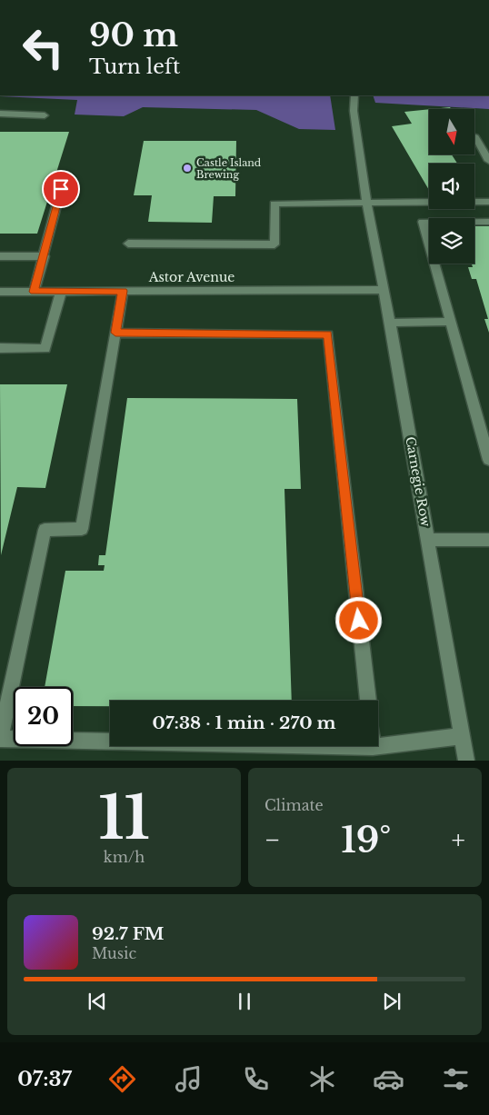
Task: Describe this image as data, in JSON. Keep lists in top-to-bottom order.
{
  "streets": {
    "street": ["Astor Avenue", "Carnegie Row"]
  },
  "crossings": [
    ["Astor Avenue", "Carnegie Row"]
  ],
  "places": ["Castle Island Brewing"],
  "north": "bottom",
  "page": {
    "turn": ["90 m", "Turn left"],
    "limit": "20",
    "trip": "07:38 · 1 min · 270 m",
    "tile": [
      ["11", "km/h"],
      "Climate"
    ],
    "heat": ["−", "19°", "+"],
    "song": ["92.7 FM", "Music"],
    "tabs": "07:37"
  }
}
